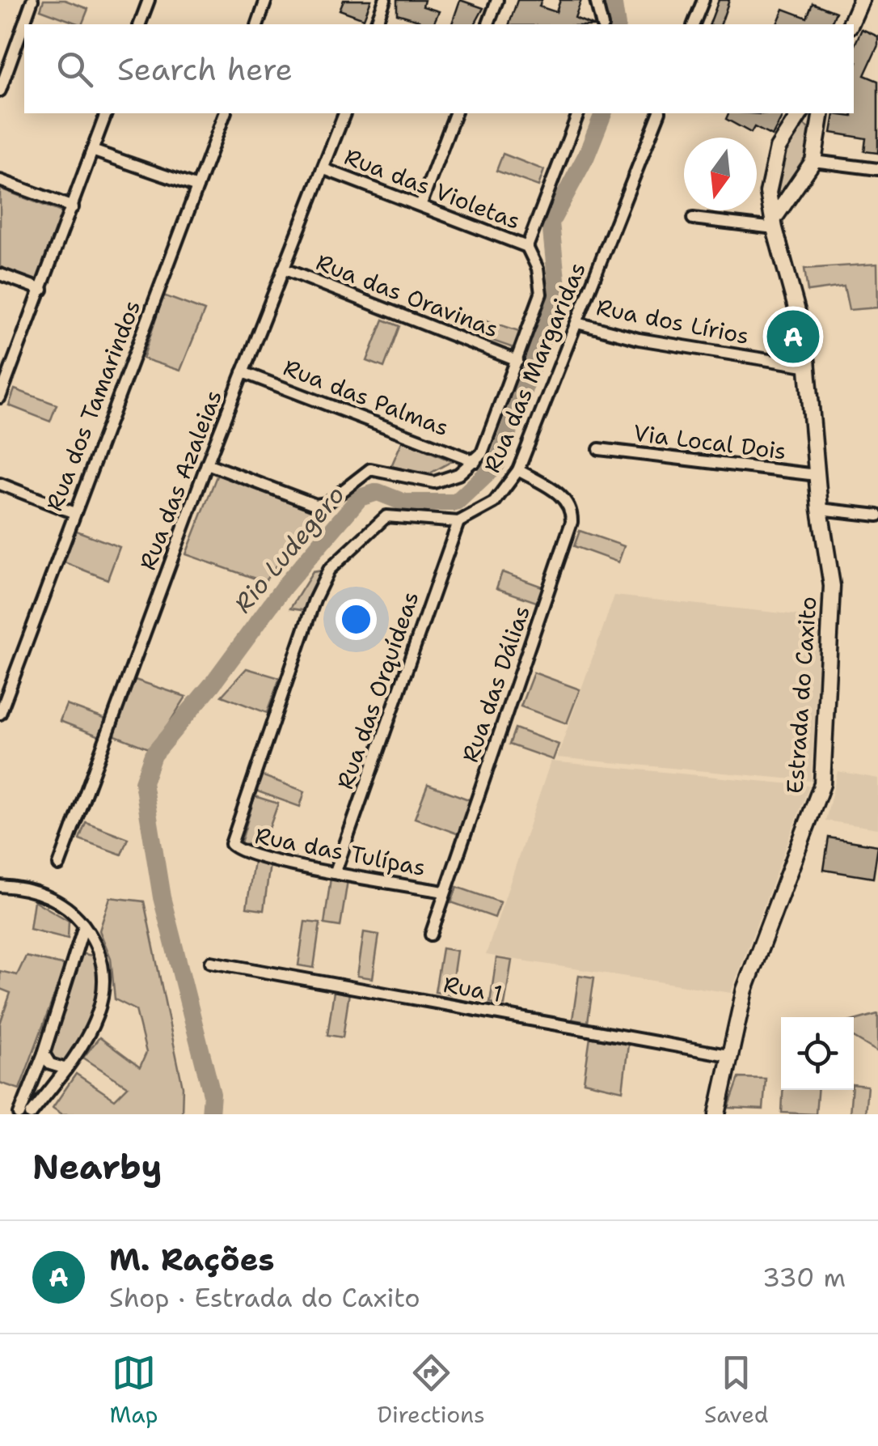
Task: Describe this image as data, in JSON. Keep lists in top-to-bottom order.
{
  "streets": {
    "main road": ["Estrada do Caxito"],
    "street": [
      "Rua das Violetas",
      "Rua das Oravinas",
      "Rua dos Lírios",
      "Rua das Margaridas",
      "Rua das Palmas",
      "Rua dos Tamarindos",
      "Via Local Dois",
      "Rua das Azaleias",
      "Rua das Dálias",
      "Rua das Orquídeas",
      "Rua das Tulípas",
      "Rua 1"
    ]
  },
  "crossings": [
    ["Rua das Violetas", "Rua das Azaleias"],
    ["Rua das Oravinas", "Rua das Azaleias"],
    ["Rua dos Lírios", "Rua das Margaridas"],
    ["Rua dos Lírios", "Estrada do Caxito"],
    ["Rua das Margaridas", "Rua das Dálias"],
    ["Rua das Margaridas", "Rua das Orquídeas"],
    ["Rua das Margaridas", "Rua das Tulípas"],
    ["Rua das Palmas", "Rua das Azaleias"],
    ["Via Local Dois", "Estrada do Caxito"],
    ["Rua das Dálias", "Rua das Tulípas"],
    ["Rua das Orquídeas", "Rua das Tulípas"],
    ["Estrada do Caxito", "Rua 1"]
  ],
  "water": ["Rio Ludegero"],
  "north": "bottom",
  "page": {
    "search": "Search here",
    "pins": "A",
    "heading": "Nearby",
    "list": [
      {
        "mark": "A",
        "name": "M. Rações",
        "note": "Shop · Estrada do Caxito",
        "value": "330 m"
      }
    ],
    "nav": ["Map", "Directions", "Saved"]
  }
}
